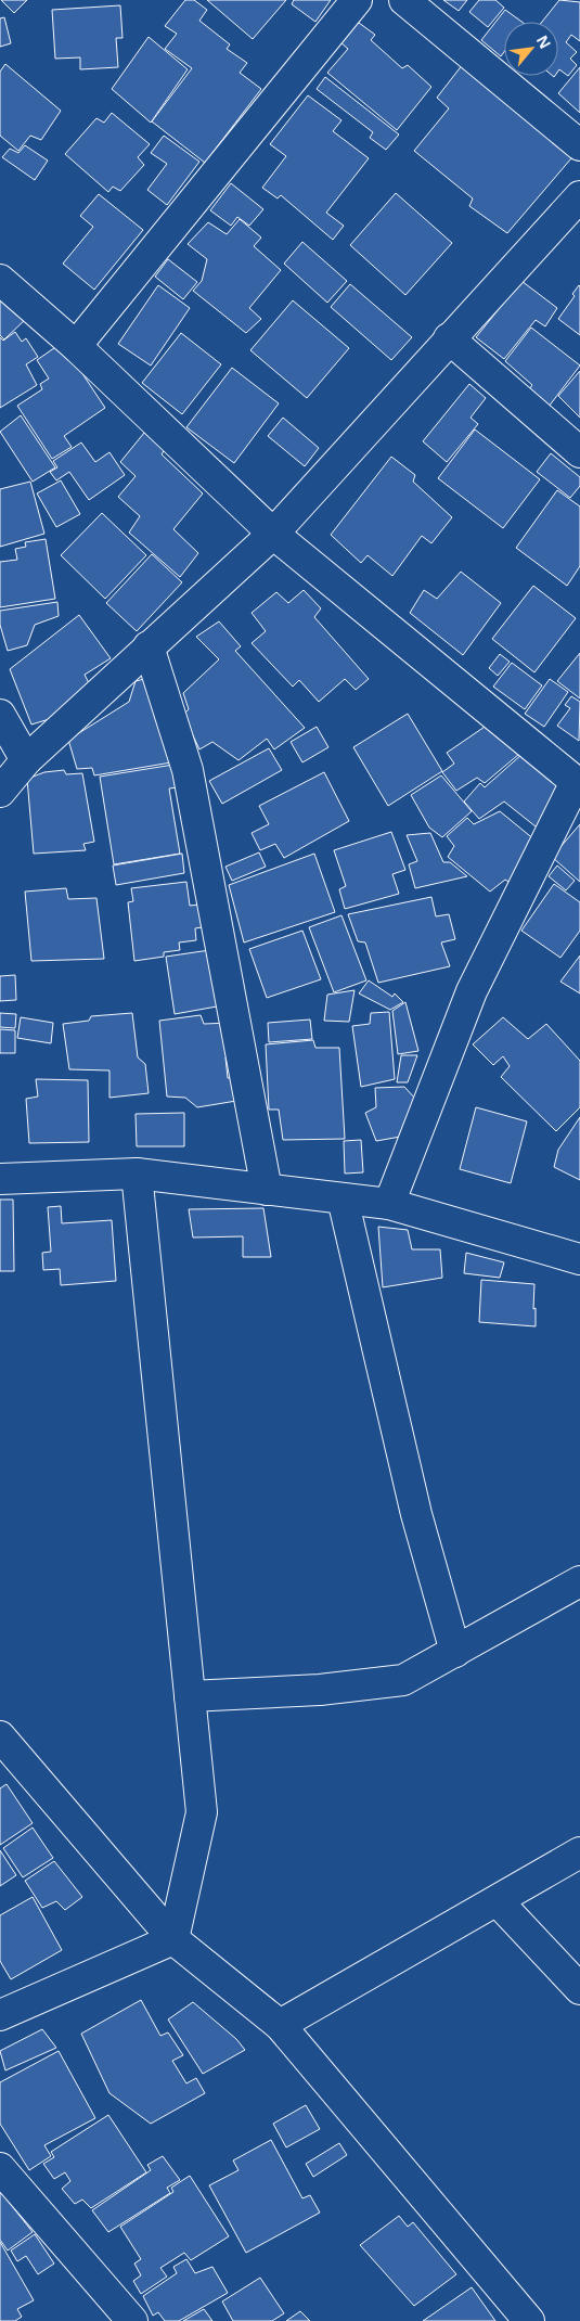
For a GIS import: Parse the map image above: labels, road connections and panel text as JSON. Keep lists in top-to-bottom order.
{
  "north": "top right"
}
